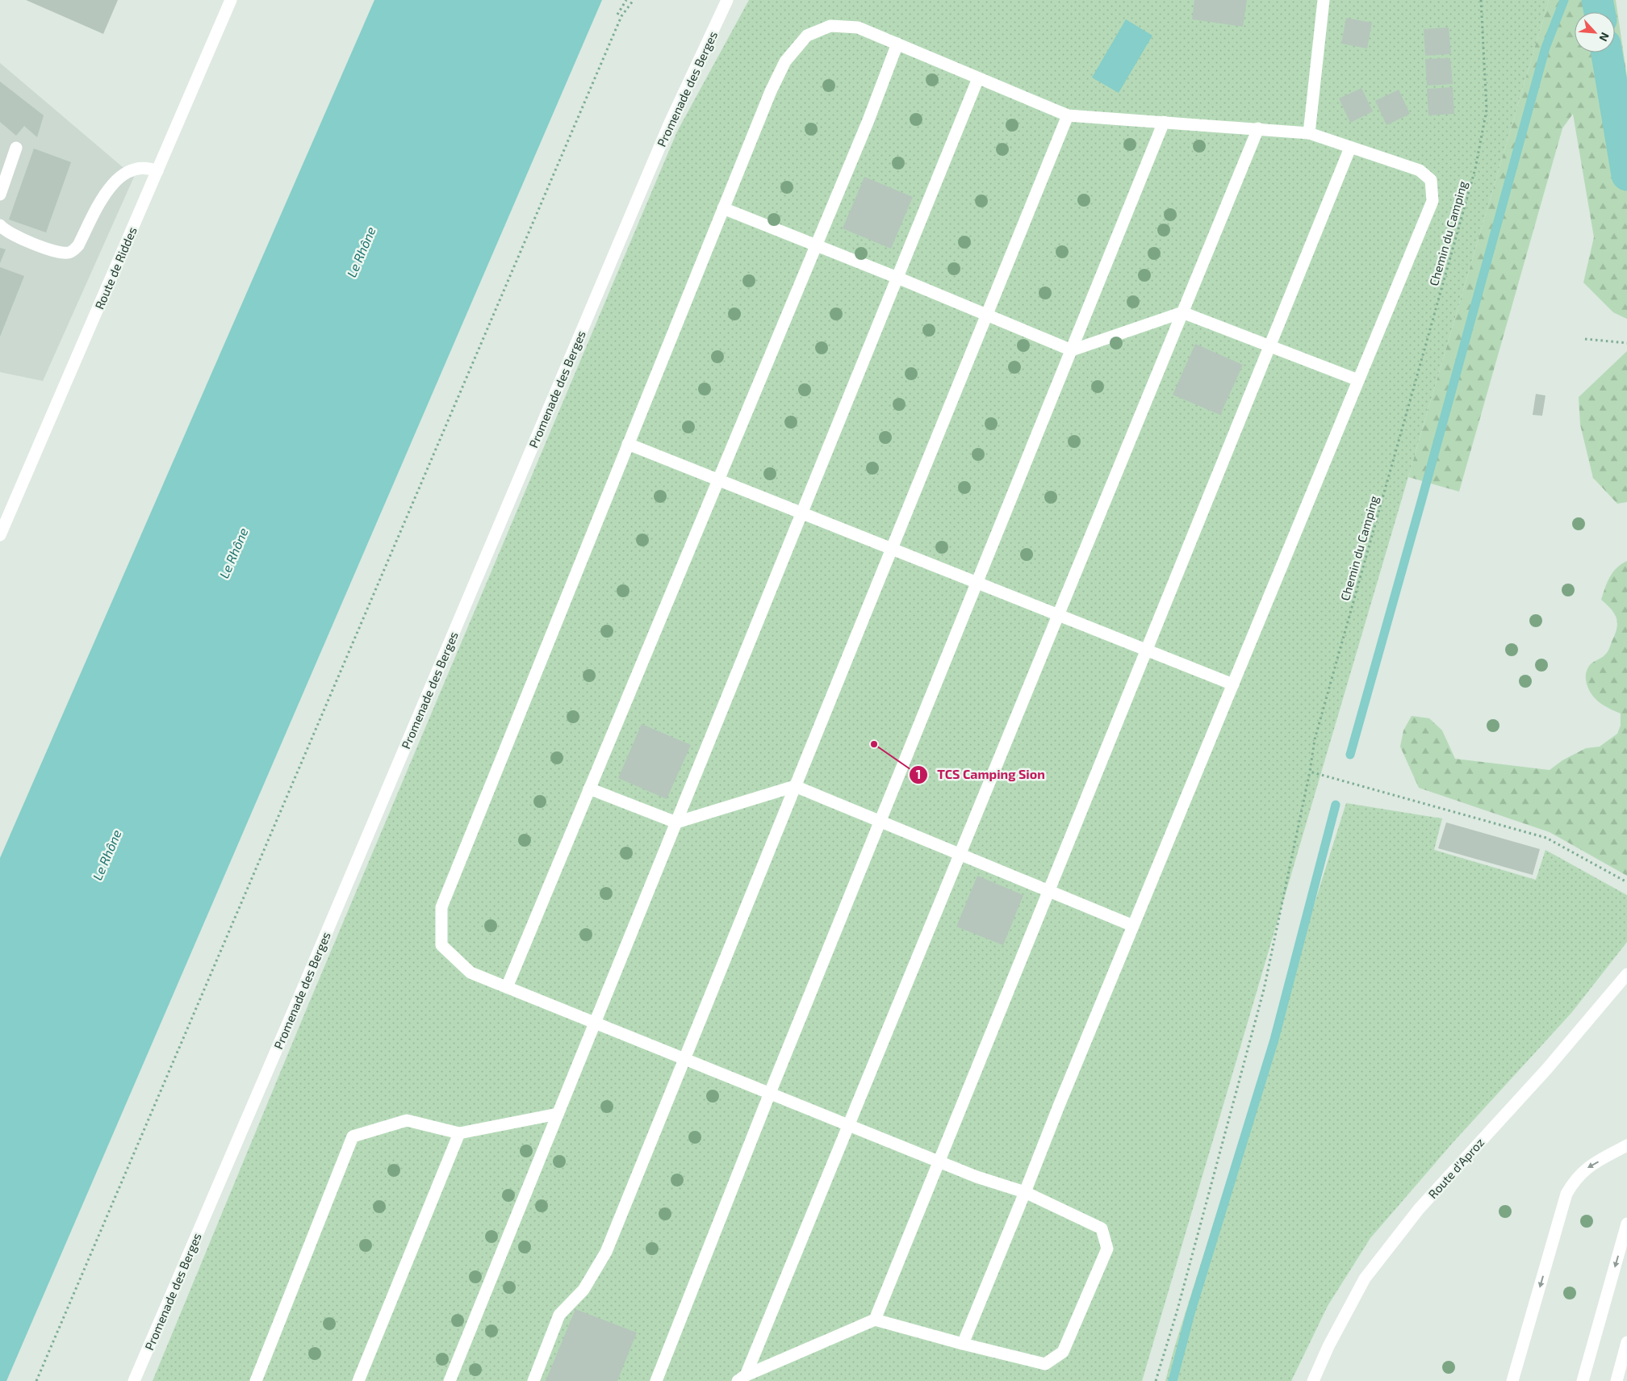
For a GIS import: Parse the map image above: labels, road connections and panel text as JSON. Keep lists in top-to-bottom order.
{
  "streets": {
    "street": ["Promenade des Berges", "Route de Riddes", "Route d'Aproz"],
    "path": ["Chemin du Camping"]
  },
  "water": ["Le Rhône"],
  "places": ["TCS Camping Sion"],
  "north": "bottom right"
}
